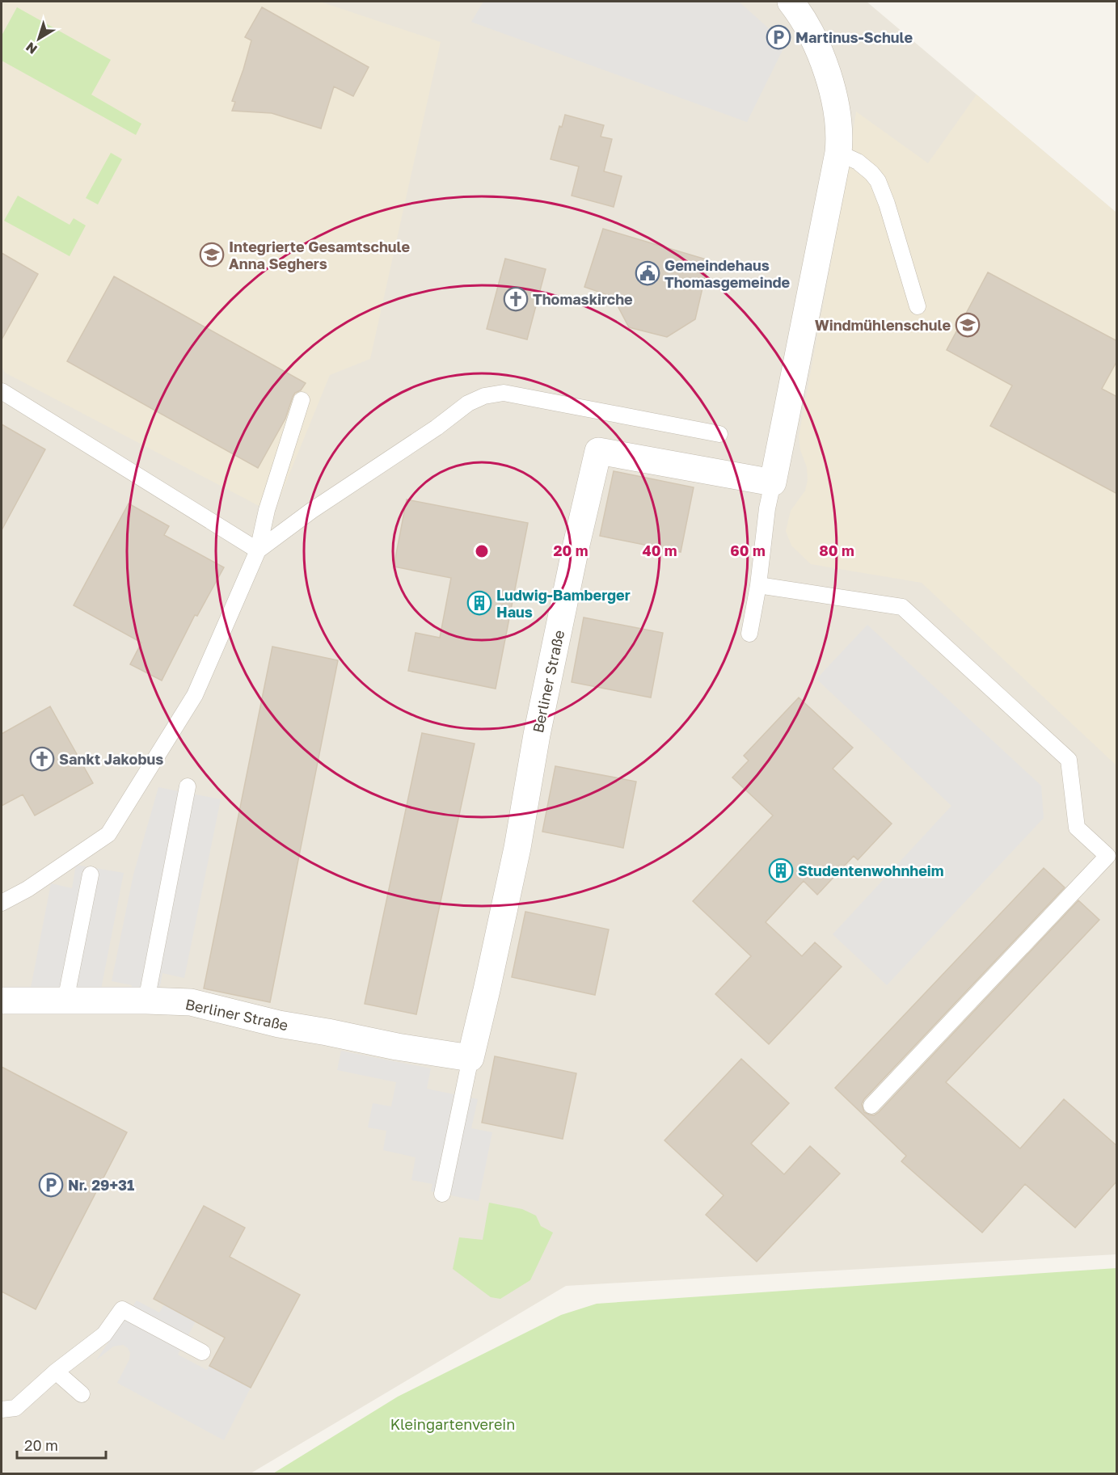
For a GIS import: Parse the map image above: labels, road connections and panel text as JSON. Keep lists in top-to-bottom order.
{
  "streets": {
    "street": ["Berliner Straße"]
  },
  "parks": ["Kleingartenverein"],
  "places": {
    "parking": ["Martinus-Schule", "Nr. 29+31"],
    "school or university": ["Integrierte Gesamtschule Anna Seghers", "Windmühlenschule"],
    "public building": ["Gemeindehaus Thomasgemeinde"],
    "church": ["Thomaskirche", "Sankt Jakobus"],
    "building": ["Ludwig-Bamberger Haus", "Studentenwohnheim"]
  },
  "scale_bar": "20 m",
  "north": "bottom left",
  "rings": [
    "20 m",
    "40 m",
    "60 m",
    "80 m"
  ]
}
